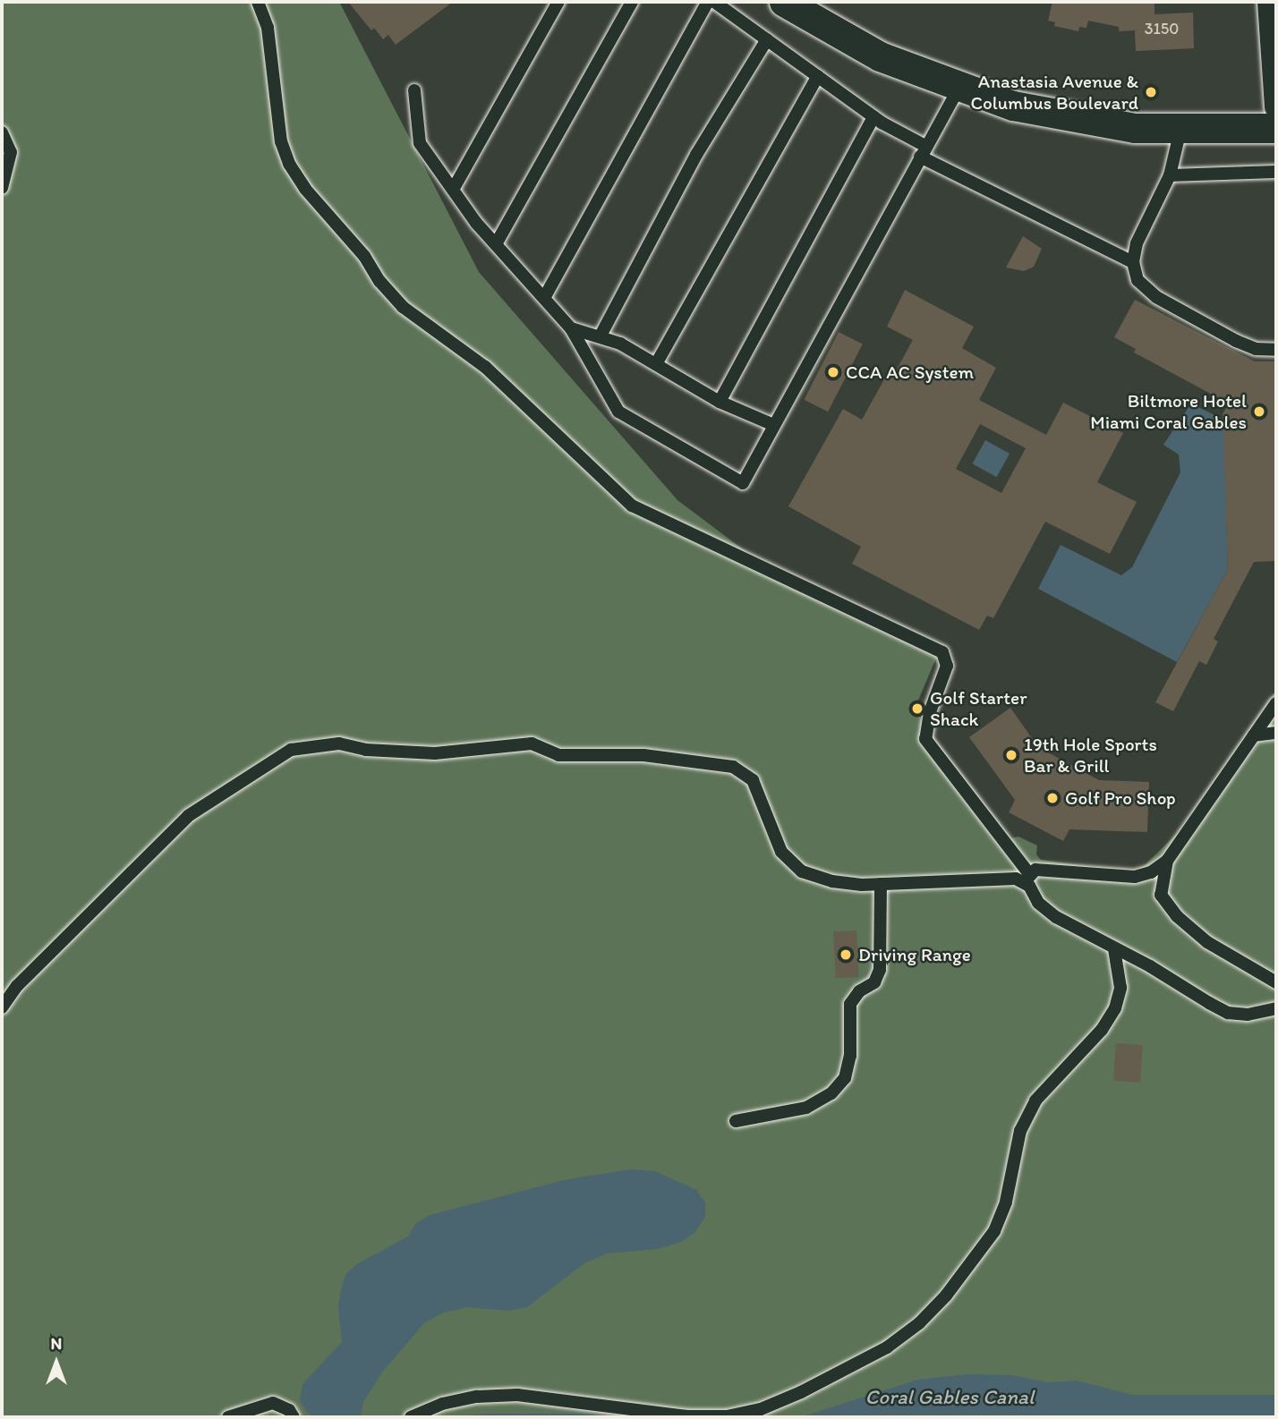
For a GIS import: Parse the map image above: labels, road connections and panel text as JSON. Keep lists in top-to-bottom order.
{
  "water": ["Coral Gables Canal"],
  "places": [
    "Anastasia Avenue & Columbus Boulevard",
    "CCA AC System",
    "Biltmore Hotel Miami Coral Gables",
    "Golf Starter Shack",
    "19th Hole Sports Bar & Grill",
    "Golf Pro Shop",
    "Driving Range"
  ],
  "house_numbers": ["3150"],
  "north": "top"
}
